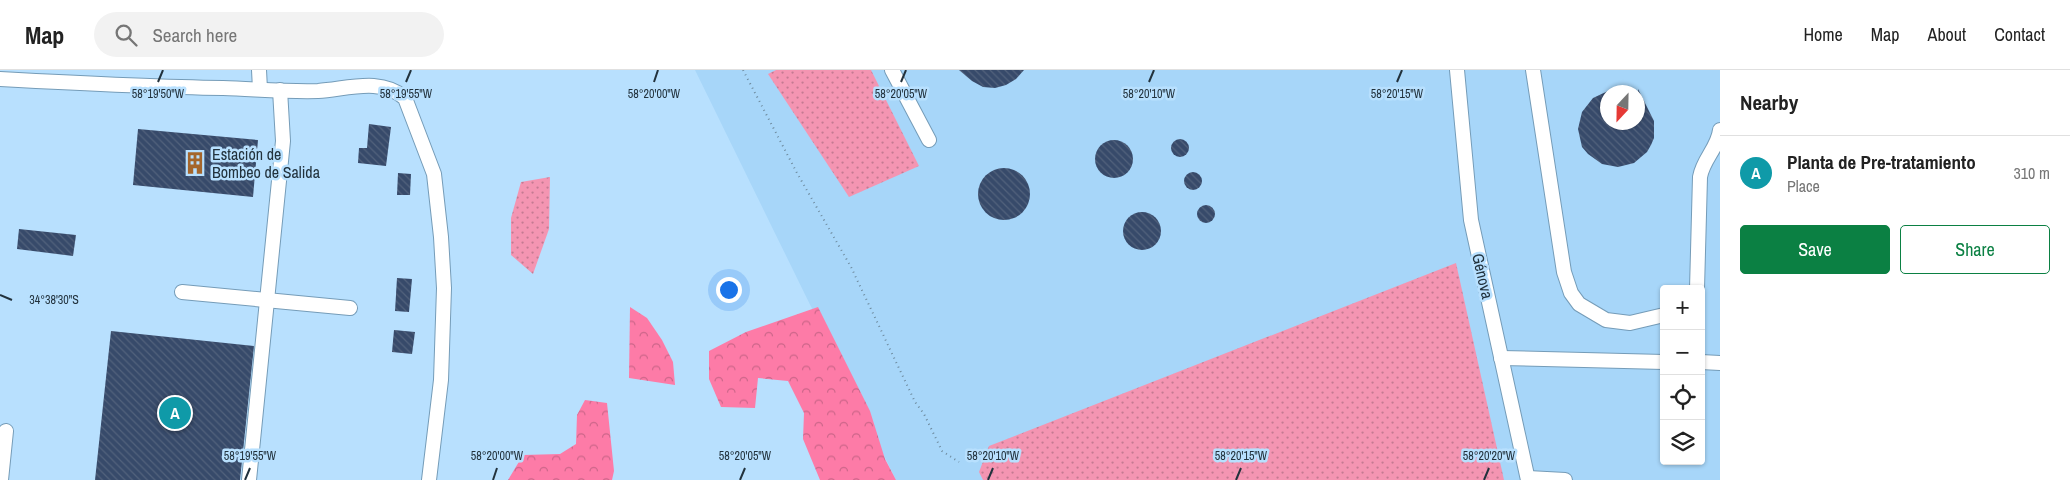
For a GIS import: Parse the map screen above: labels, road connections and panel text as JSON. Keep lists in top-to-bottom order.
{
  "streets": {
    "street": ["Génova"]
  },
  "places": {
    "building": ["Estación de Bombeo de Salida"]
  },
  "north": "bottom",
  "page": {
    "header": "Map",
    "search": "Search here",
    "nav": [
      "Home",
      "Map",
      "About",
      "Contact"
    ],
    "heading": "Nearby",
    "list": [
      {
        "mark": "A",
        "name": "Planta de Pre-tratamiento",
        "note": "Place",
        "value": "310 m"
      }
    ],
    "buttons": ["Save", "Share"],
    "map_buttons": ["+", "−"],
    "pins": "A"
  },
  "coordinates": [
    "58°20'05\"W",
    "58°20'15\"W",
    "58°19'50\"W",
    "58°19'55\"W",
    "58°20'00\"W",
    "58°20'10\"W",
    "34°38'30\"S",
    "58°20'20\"W"
  ]
}
